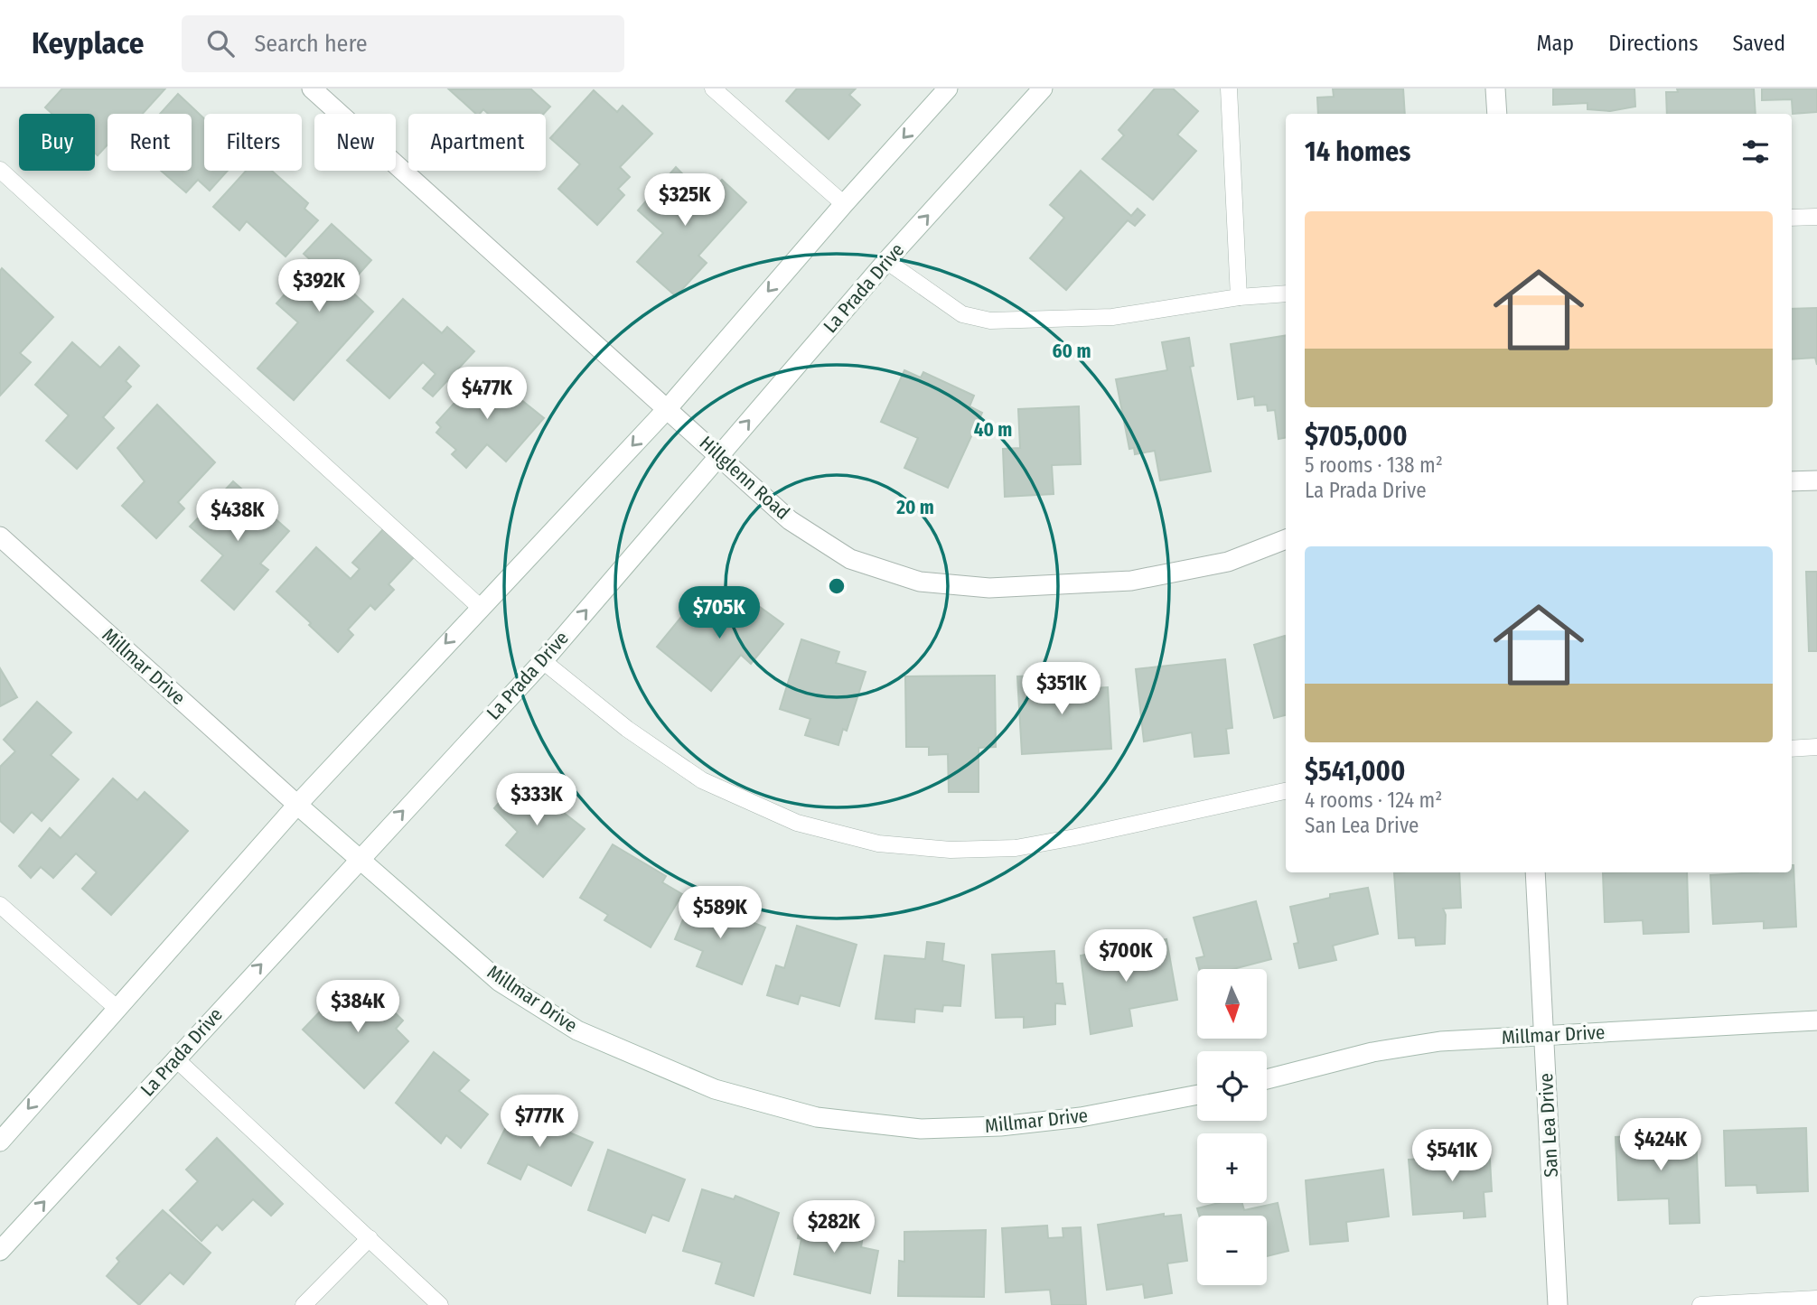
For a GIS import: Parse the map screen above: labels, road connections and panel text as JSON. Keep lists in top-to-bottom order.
{
  "streets": {
    "street": [
      "La Prada Drive",
      "Hillglenn Road",
      "Millmar Drive",
      "San Lea Drive"
    ]
  },
  "crossings": [
    ["La Prada Drive", "Hillglenn Road"],
    ["La Prada Drive", "Millmar Drive"],
    ["Millmar Drive", "San Lea Drive"]
  ],
  "north": "bottom",
  "page": {
    "header": "Keyplace",
    "search": "Search here",
    "nav": ["Map", "Directions", "Saved"],
    "chip": [
      "Buy",
      "Rent",
      "Filters",
      "New",
      "Apartment"
    ],
    "heading": "14 homes",
    "price": [
      "$325K",
      "$392K",
      "$477K",
      "$438K",
      "$705K",
      "$351K",
      "$333K",
      "$589K",
      "$700K",
      "$384K",
      "$777K",
      "$424K",
      "$541K",
      "$282K"
    ],
    "list": [
      {
        "name": "$705,000",
        "note": "5 rooms · 138 m² · La Prada Drive"
      },
      {
        "name": "$541,000",
        "note": "4 rooms · 124 m² · San Lea Drive"
      }
    ],
    "map_buttons": ["+", "−"]
  },
  "rings": ["60 m", "40 m", "20 m"]
}
